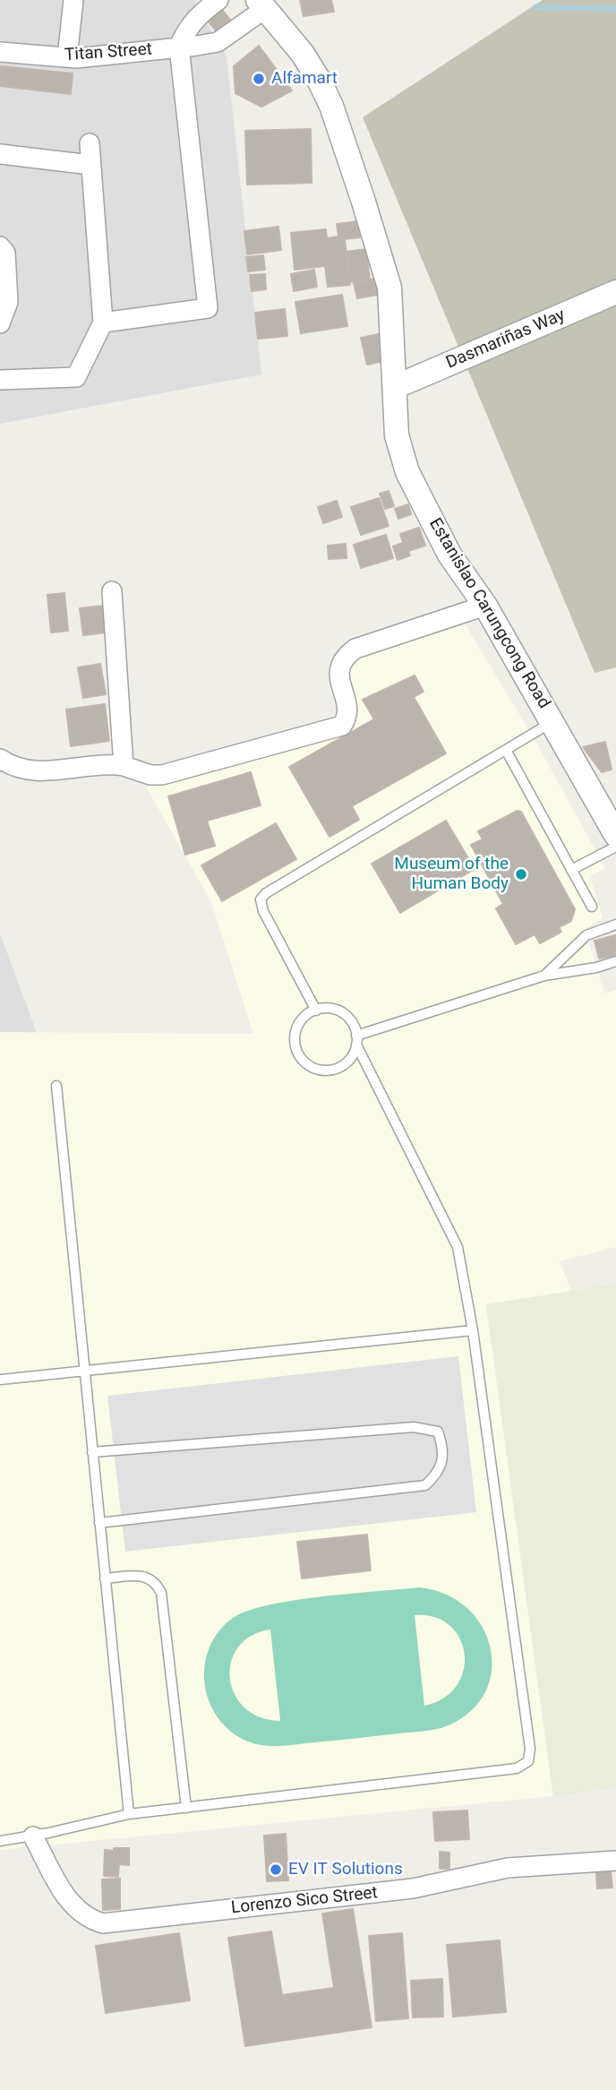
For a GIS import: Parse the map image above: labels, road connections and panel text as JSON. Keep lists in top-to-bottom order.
{
  "streets": {
    "street": [
      "Titan Street",
      "Dasmariñas Way",
      "Estanislao Carungcong Road",
      "Lorenzo Sico Street"
    ]
  },
  "crossings": [
    ["Titan Street", "Estanislao Carungcong Road"],
    ["Dasmariñas Way", "Estanislao Carungcong Road"]
  ],
  "places": ["Alfamart", "Museum of the Human Body", "EV IT Solutions"]
}
